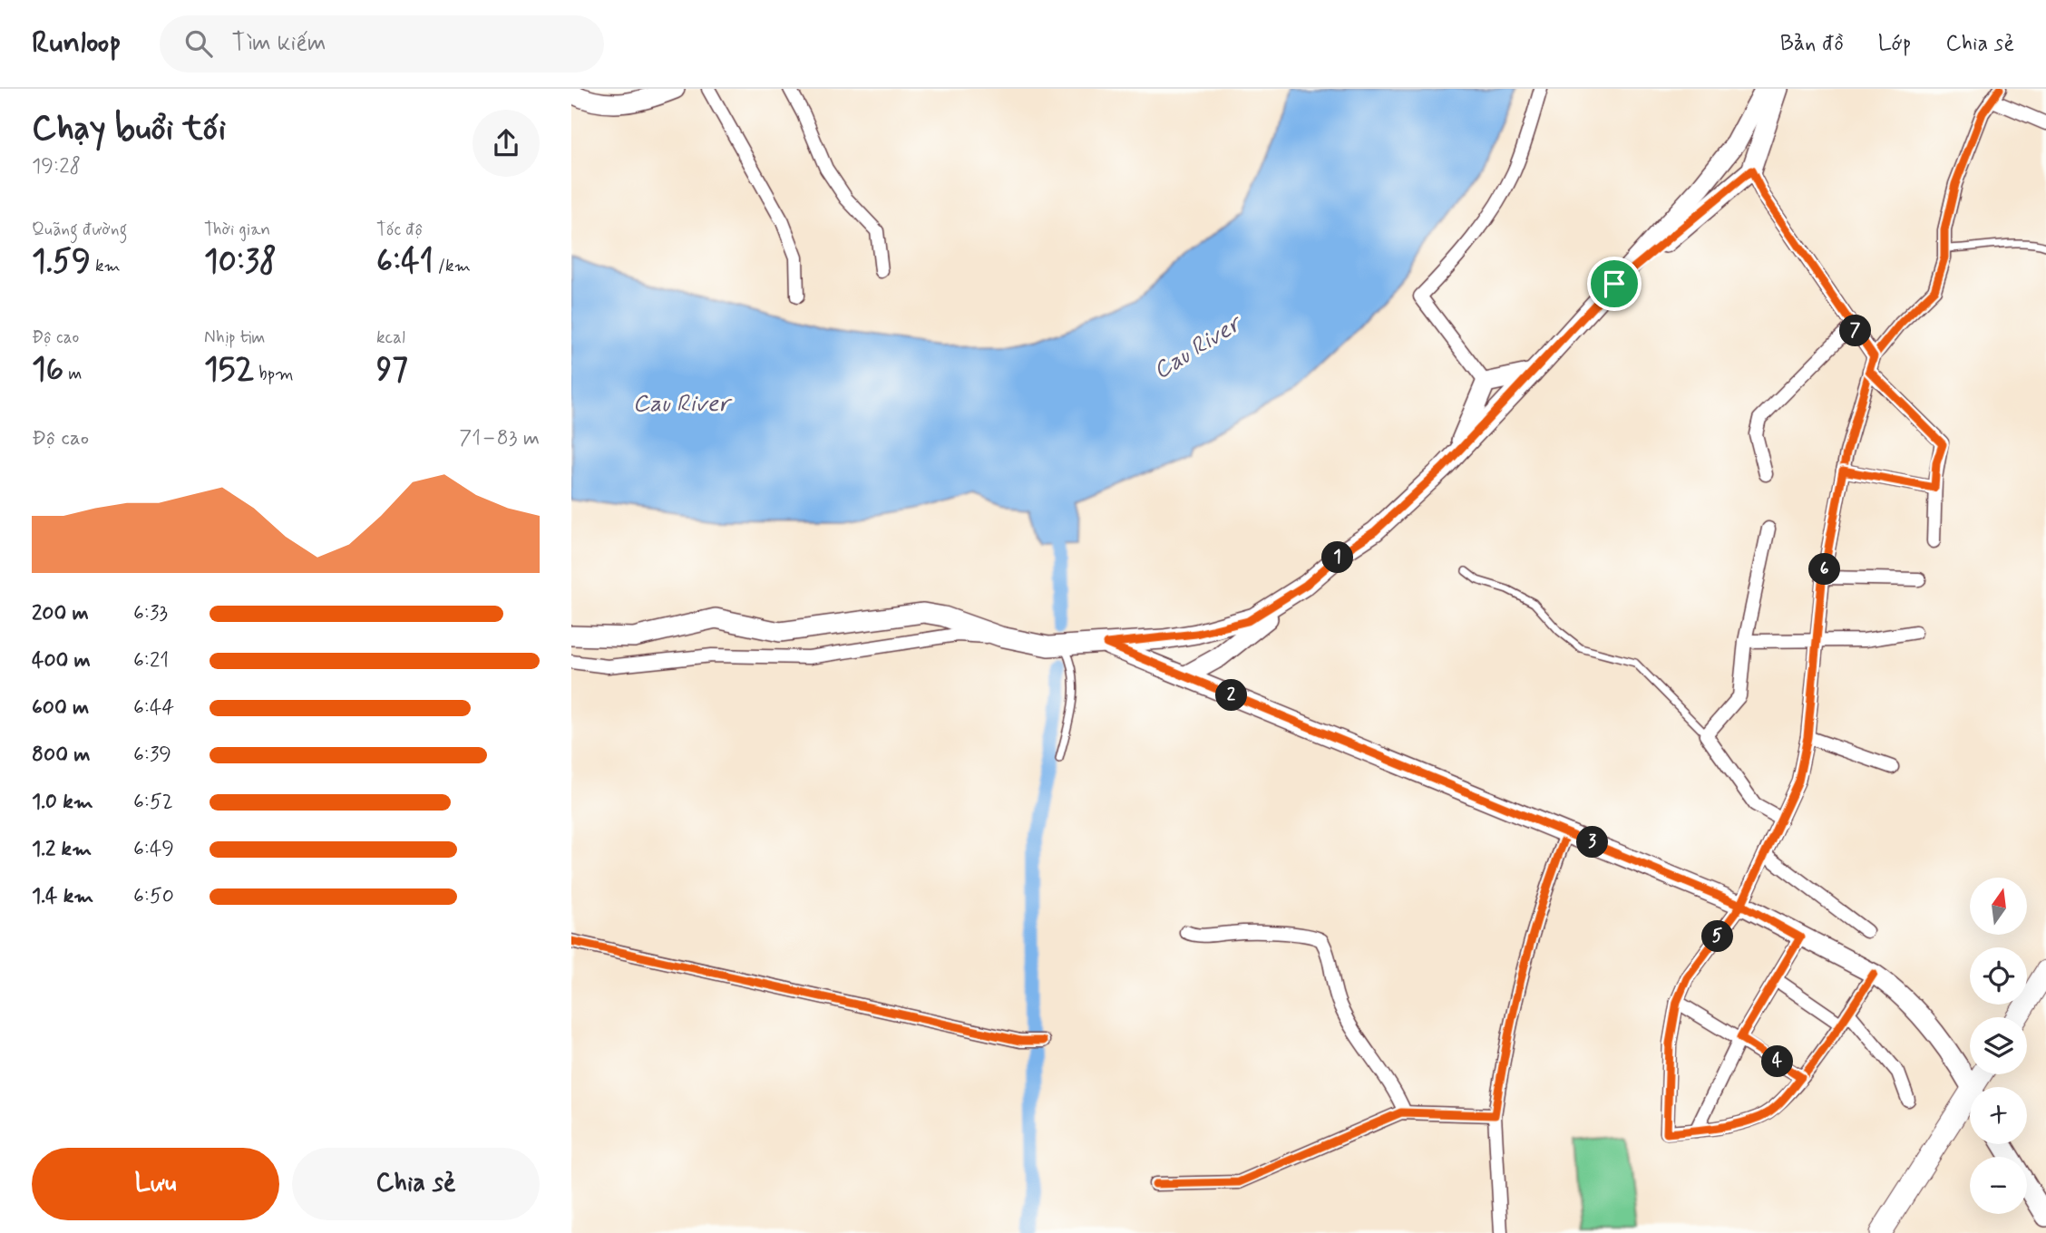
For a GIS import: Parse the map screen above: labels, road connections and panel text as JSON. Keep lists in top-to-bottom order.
{
  "water": ["Cau River"],
  "north": "top",
  "page": {
    "header": "Runloop",
    "search": "Tìm kiếm",
    "nav": ["Bản đồ", "Lớp", "Chia sẻ"],
    "heading": ["Chạy buổi tối", "19:28"],
    "stats": [
      ["Quãng đường", "1.59 km"],
      ["Thời gian", "10:38"],
      ["Tốc độ", "6:41 /km"],
      ["Độ cao", "16 m"],
      ["Nhịp tim", "152 bpm"],
      ["kcal", "97"]
    ],
    "pins": [
      "7",
      "1",
      "6",
      "2",
      "3",
      "5",
      "4"
    ],
    "chart": ["Độ cao", "71–83 m"],
    "list": [
      {
        "name": "200 m",
        "note": "6:33"
      },
      {
        "name": "400 m",
        "note": "6:21"
      },
      {
        "name": "600 m",
        "note": "6:44"
      },
      {
        "name": "800 m",
        "note": "6:39"
      },
      {
        "name": "1.0 km",
        "note": "6:52"
      },
      {
        "name": "1.2 km",
        "note": "6:49"
      },
      {
        "name": "1.4 km",
        "note": "6:50"
      }
    ],
    "map_buttons": ["+", "−"],
    "buttons": ["Lưu", "Chia sẻ"]
  }
}
